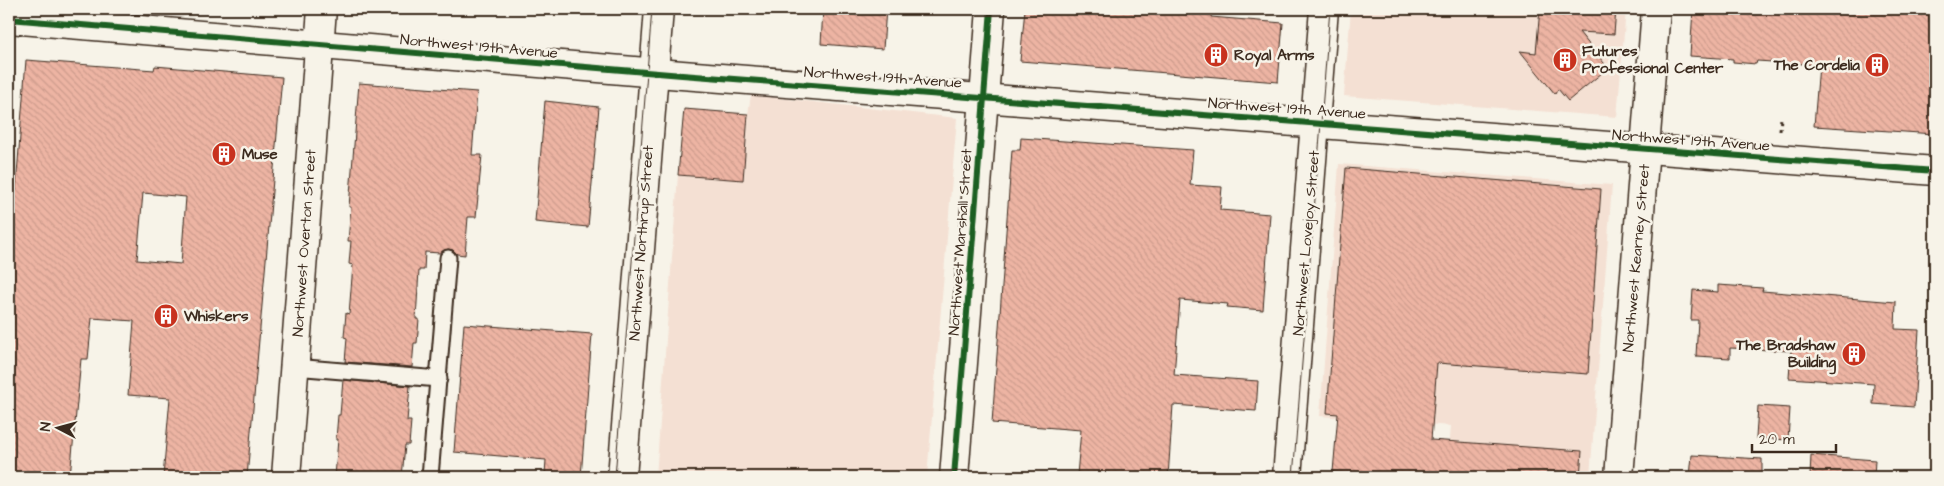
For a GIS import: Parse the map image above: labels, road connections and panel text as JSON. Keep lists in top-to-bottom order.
{
  "streets": {
    "street": [
      "Northwest 19th Avenue",
      "Northwest Marshall Street",
      "Northwest Overton Street",
      "Northwest Northrup Street",
      "Northwest Lovejoy Street",
      "Northwest Kearney Street"
    ]
  },
  "crossings": [
    ["Northwest 19th Avenue", "Northwest Marshall Street"],
    ["Northwest 19th Avenue", "Northwest Overton Street"],
    ["Northwest 19th Avenue", "Northwest Northrup Street"],
    ["Northwest 19th Avenue", "Northwest Lovejoy Street"],
    ["Northwest 19th Avenue", "Northwest Kearney Street"]
  ],
  "places": {
    "building": [
      "Royal Arms",
      "Futures Professional Center",
      "The Cordelia",
      "Muse",
      "Whiskers",
      "The Bradshaw Building"
    ]
  },
  "scale_bar": "20 m",
  "north": "left"
}
